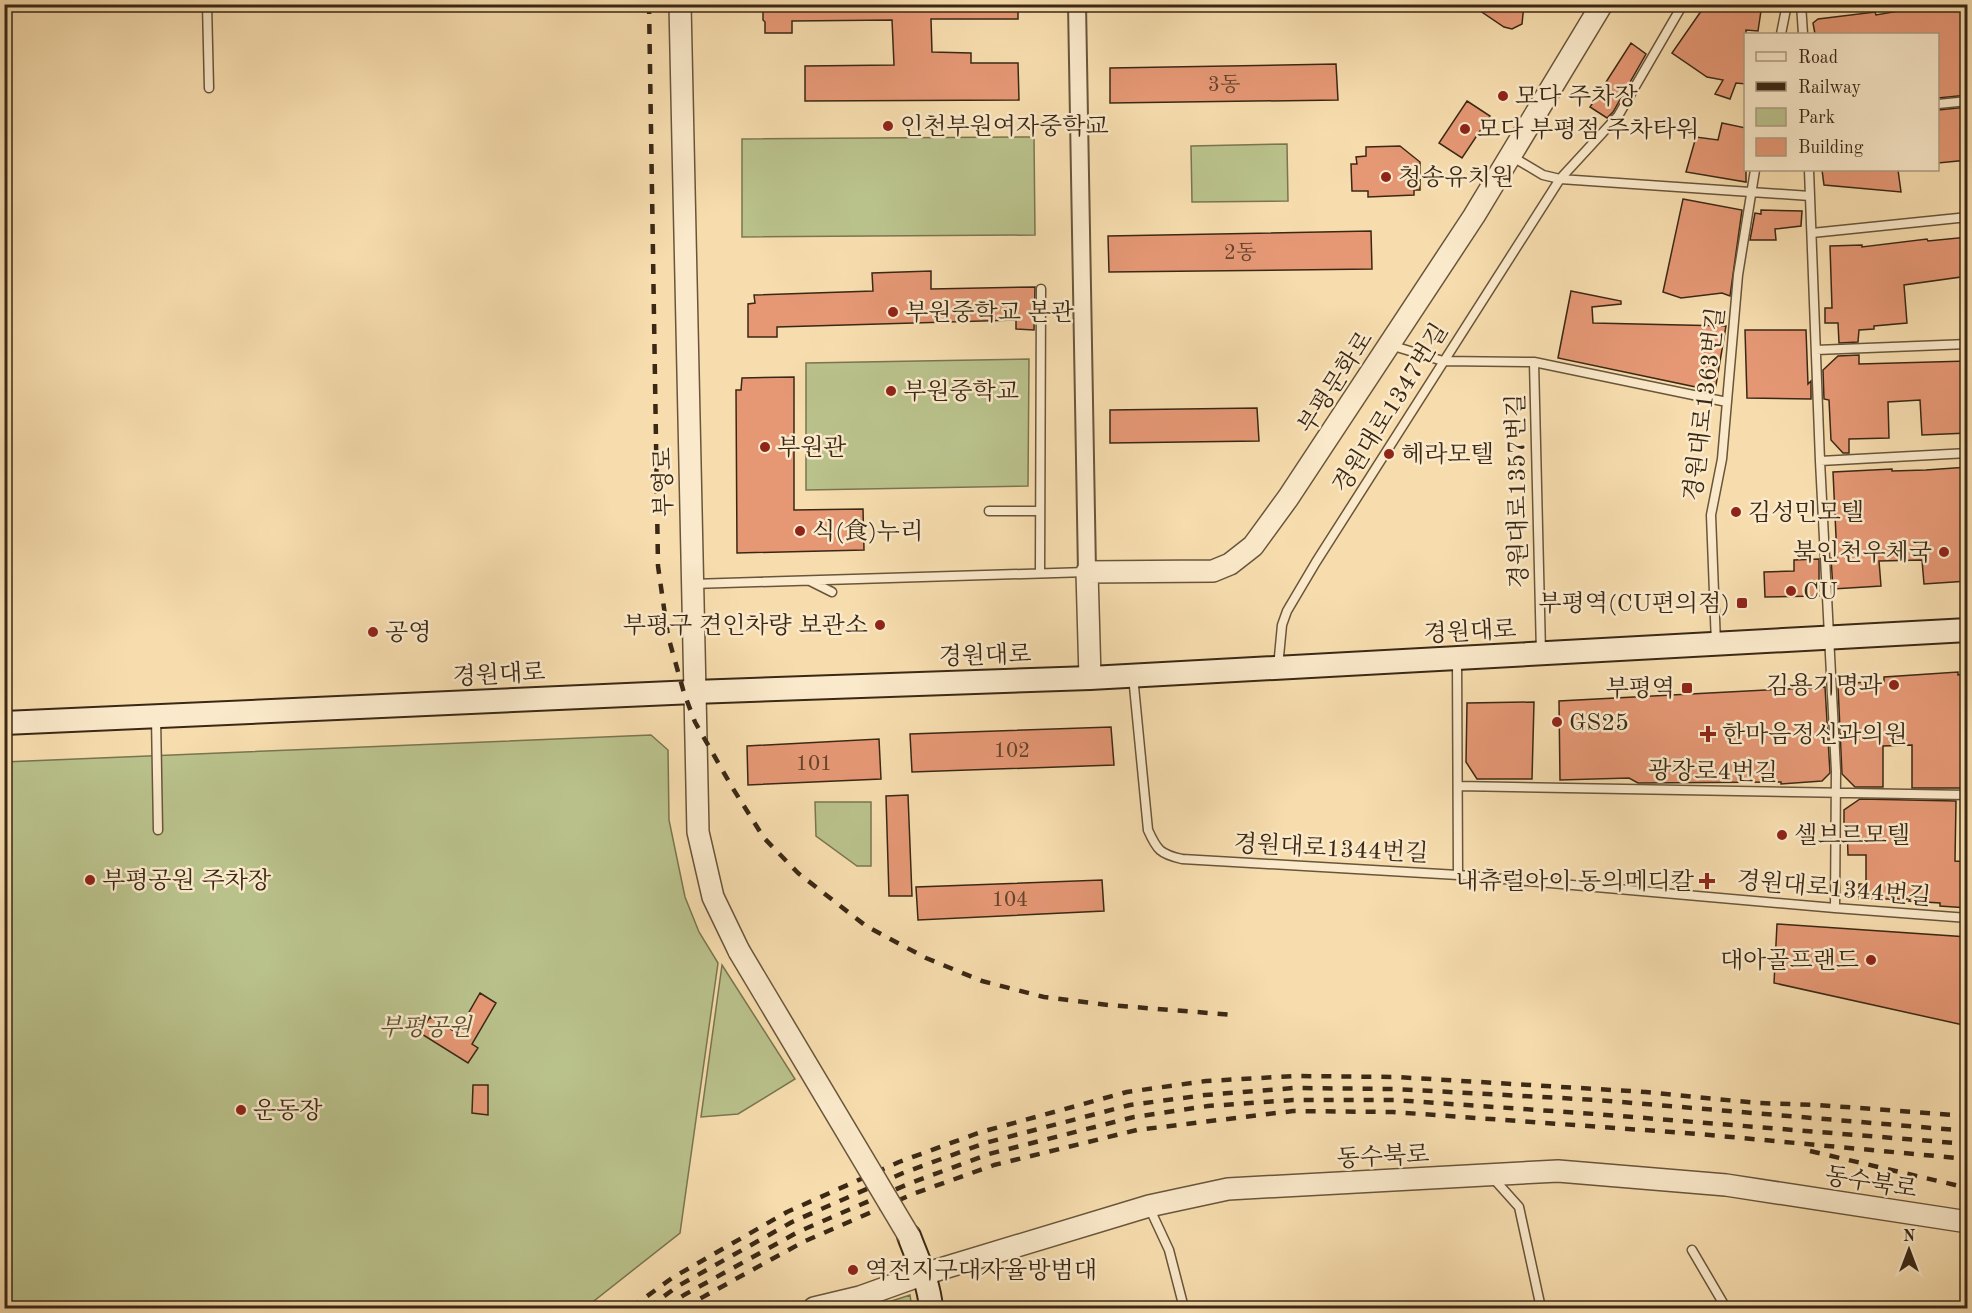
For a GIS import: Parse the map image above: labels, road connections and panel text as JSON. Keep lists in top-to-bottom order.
{
  "streets": {
    "main road": ["경원대로"],
    "street": ["부평문화로", "부영로", "동수북로"],
    "lane": [
      "경원대로1363번길",
      "경원대로1347번길",
      "경원대로1357번길",
      "광장로4번길",
      "경원대로1344번길"
    ]
  },
  "crossings": [
    ["경원대로1363번길", "경원대로"],
    ["경원대로1347번길", "경원대로"],
    ["부영로", "경원대로"],
    ["경원대로1357번길", "경원대로"],
    ["경원대로", "경원대로1344번길"]
  ],
  "parks": ["부평공원"],
  "places": {
    "other": [
      "모다 주차장",
      "인천부원여자중학교",
      "모다 부평점 주차타워",
      "청송유치원",
      "부원중학교 본관",
      "부원중학교",
      "부원관",
      "헤라모텔",
      "김성민모텔",
      "식(食)누리",
      "북인천우체국",
      "CU",
      "부평구 견인차량 보관소",
      "공영",
      "김용기명과",
      "GS25",
      "셀브르모텔",
      "부평공원 주차장",
      "대아골프랜드",
      "운동장",
      "역전지구대자율방범대"
    ],
    "transit": ["부평역(CU편의점)", "부평역"],
    "health": ["한마음정신과의원", "내츄럴아이 동의메디칼"]
  },
  "house_numbers": [
    "3동",
    "2동",
    "102",
    "101",
    "104"
  ],
  "legend": [
    "Road",
    "Railway",
    "Park",
    "Building"
  ],
  "north": "top"
}
